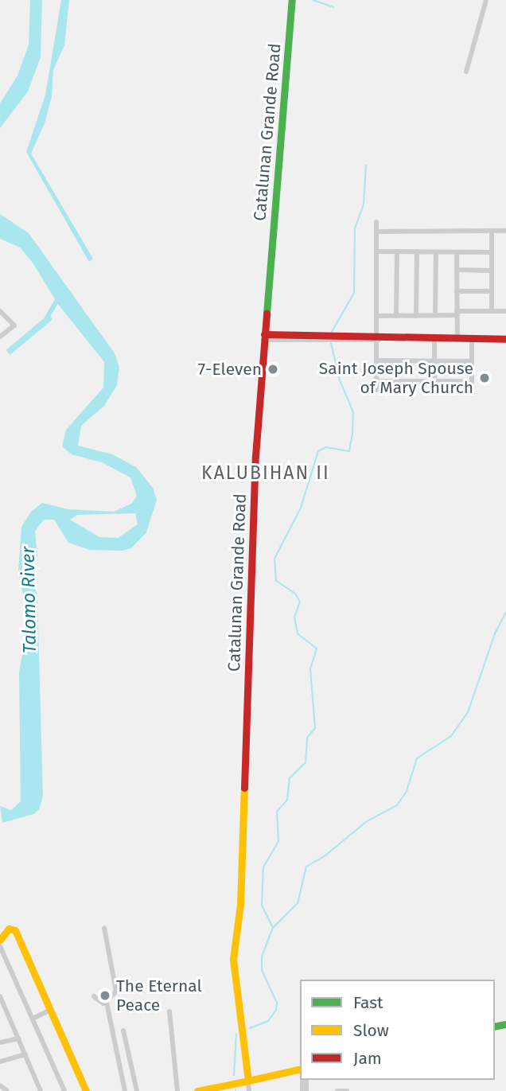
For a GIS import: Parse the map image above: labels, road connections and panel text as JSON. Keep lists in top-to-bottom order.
{
  "streets": {
    "main road": ["Catalunan Grande Road"]
  },
  "districts": ["KALUBIHAN II"],
  "water": ["Talomo River"],
  "places": ["7-Eleven", "Saint Joseph Spouse of Mary Church", "The Eternal Peace"],
  "legend": ["Fast", "Slow", "Jam"]
}
